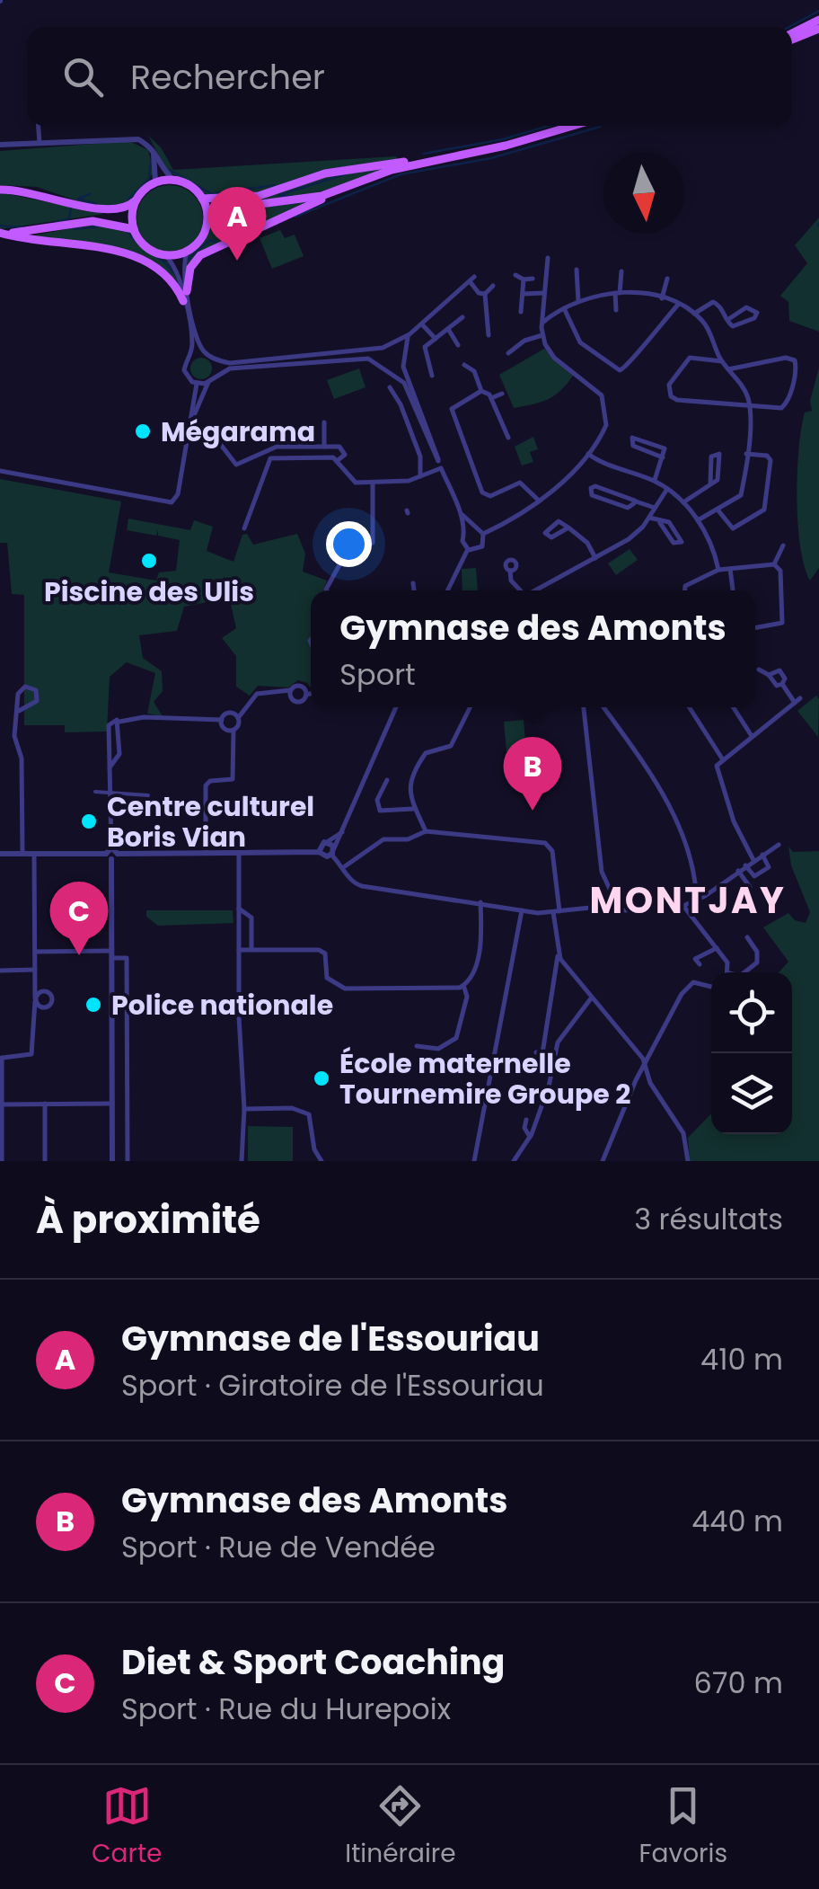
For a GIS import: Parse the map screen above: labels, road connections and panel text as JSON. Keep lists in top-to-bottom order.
{
  "districts": ["MONTJAY"],
  "places": [
    "Mégarama",
    "Piscine des Ulis",
    "Centre culturel Boris Vian",
    "Police nationale",
    "École maternelle Tournemire Groupe 2"
  ],
  "north": "bottom",
  "page": {
    "search": "Rechercher",
    "pins": ["A", "B", "C"],
    "popup": ["Gymnase des Amonts", "Sport"],
    "heading": ["À proximité", "3 résultats"],
    "list": [
      {
        "mark": "A",
        "name": "Gymnase de l'Essouriau",
        "note": "Sport · Giratoire de l'Essouriau",
        "value": "410 m"
      },
      {
        "mark": "B",
        "name": "Gymnase des Amonts",
        "note": "Sport · Rue de Vendée",
        "value": "440 m"
      },
      {
        "mark": "C",
        "name": "Diet & Sport Coaching",
        "note": "Sport · Rue du Hurepoix",
        "value": "670 m"
      }
    ],
    "nav": ["Carte", "Itinéraire", "Favoris"]
  }
}
